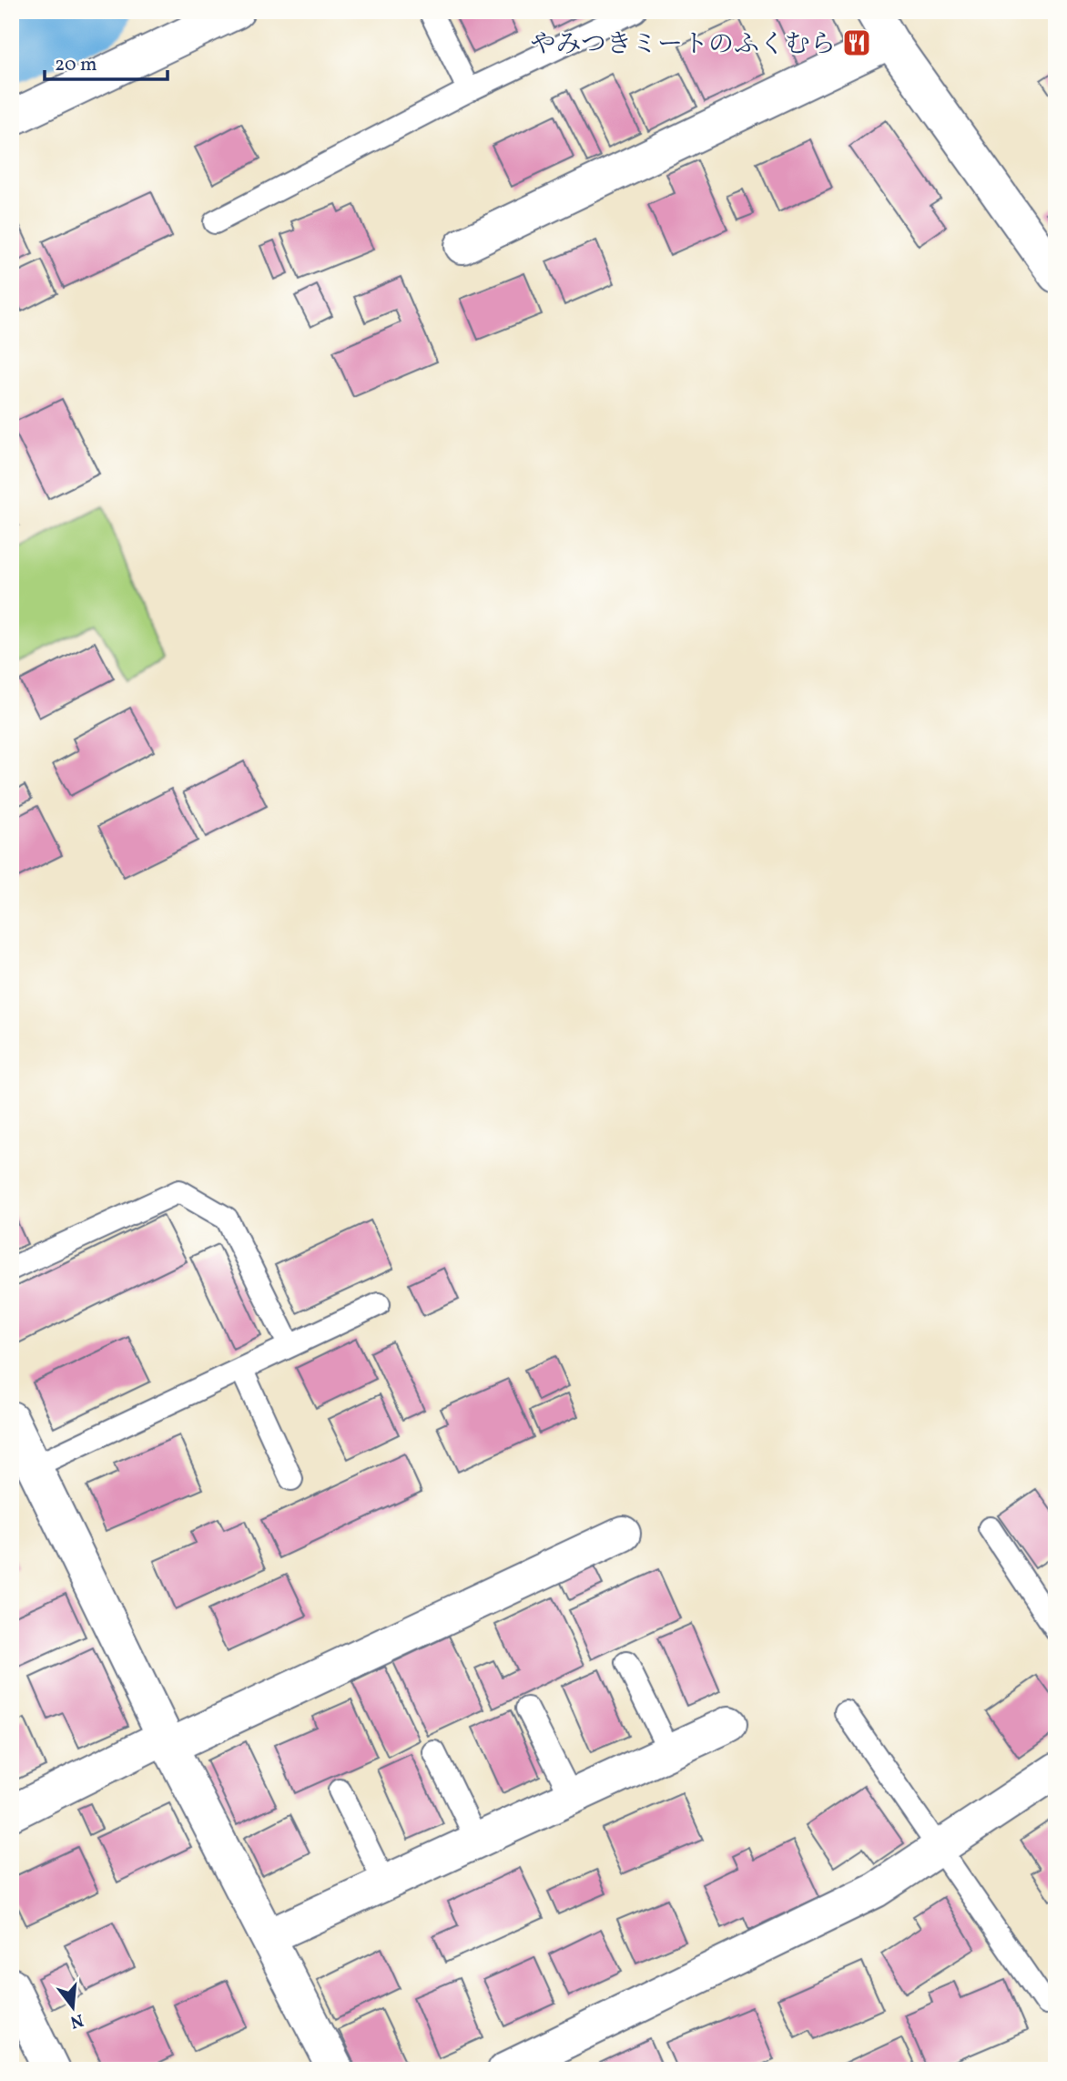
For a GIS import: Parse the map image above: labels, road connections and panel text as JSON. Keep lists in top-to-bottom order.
{
  "places": {
    "restaurant": ["やみつきミートのふくむら"]
  },
  "scale_bar": "20 m",
  "north": "bottom"
}
